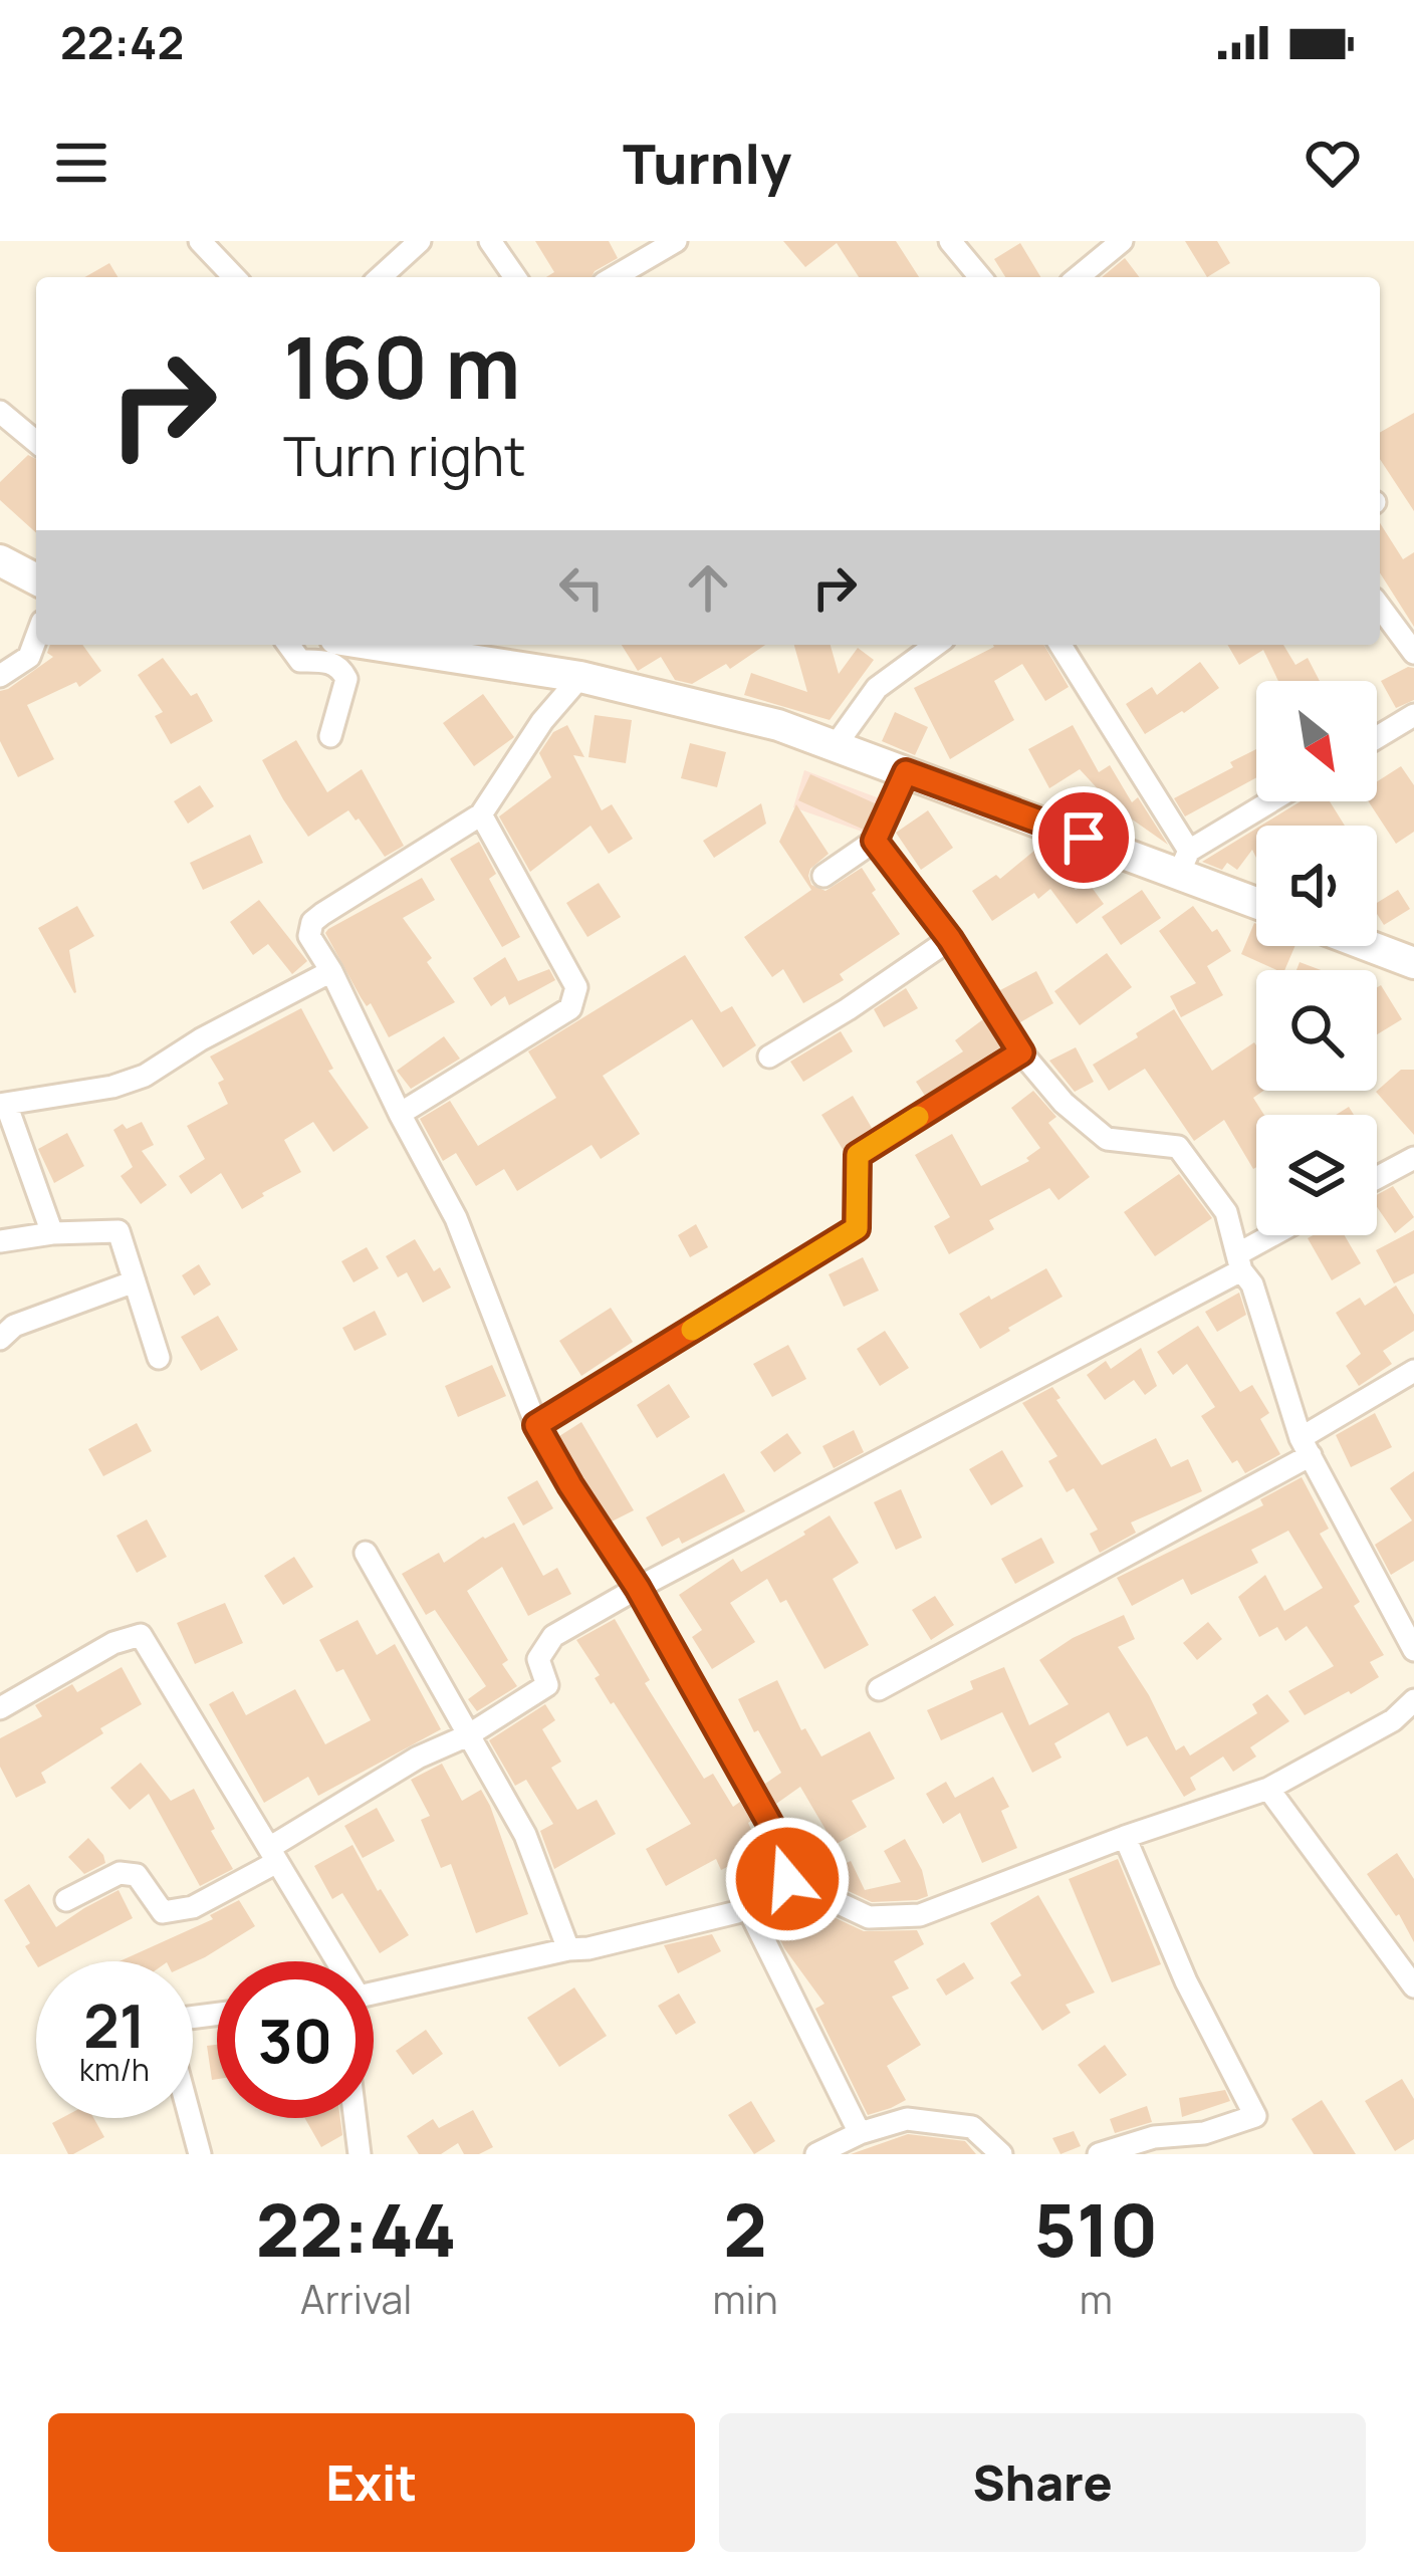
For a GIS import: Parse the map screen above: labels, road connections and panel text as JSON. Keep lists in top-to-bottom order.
{
  "north": "bottom right",
  "page": {
    "status": "22:42",
    "header": "Turnly",
    "turn": ["160 m", "Turn right"],
    "speed": "21 km/h",
    "limit": "30",
    "eta": [
      "22:44",
      "Arrival",
      "2",
      "min",
      "510",
      "m"
    ],
    "buttons": ["Exit", "Share"]
  }
}
